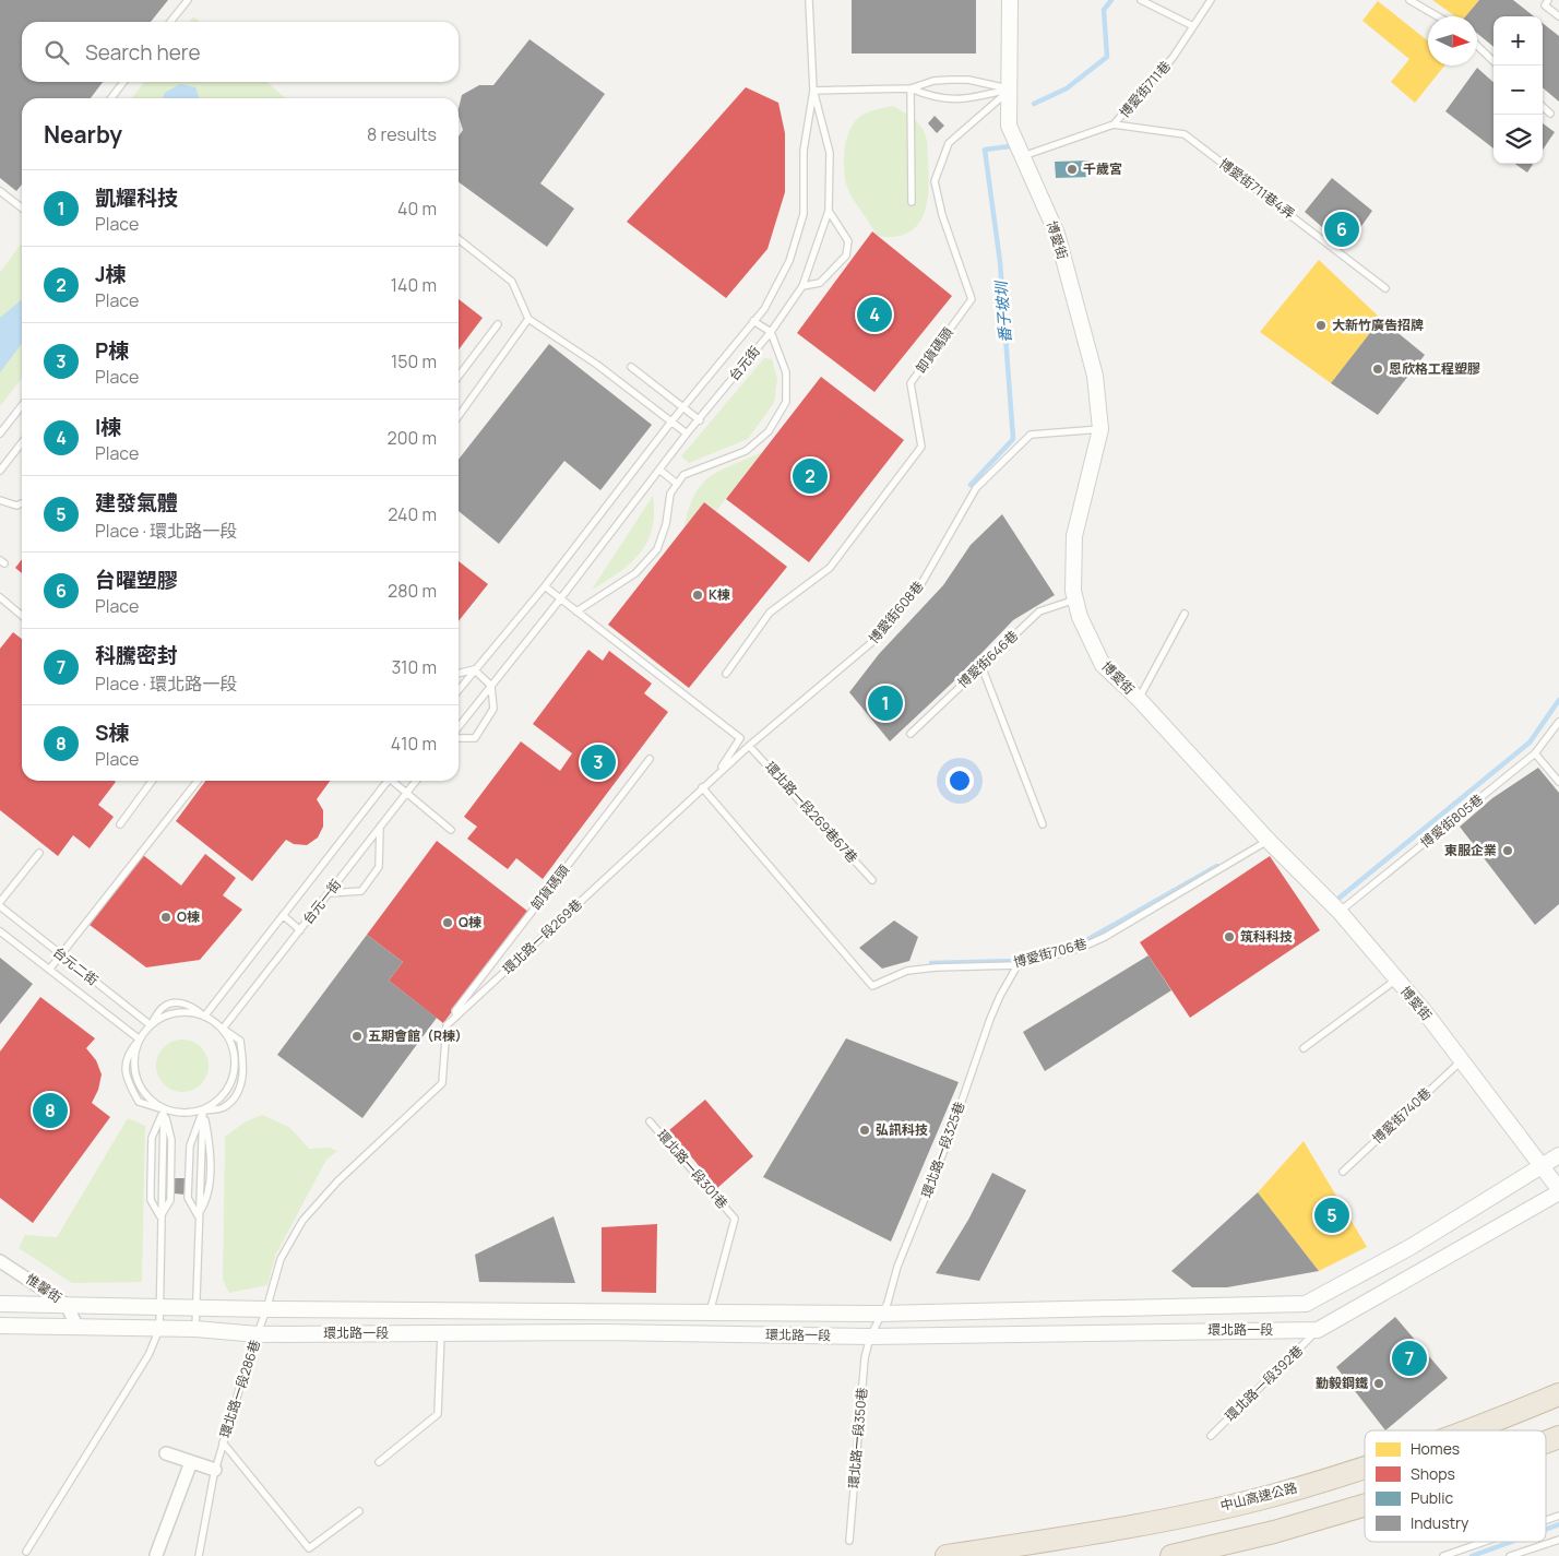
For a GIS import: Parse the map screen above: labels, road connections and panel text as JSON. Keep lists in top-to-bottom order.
{
  "streets": {
    "highway": ["中山高速公路"],
    "street": ["博愛街", "惟馨街", "環北路一段"],
    "lane": [
      "博愛街711巷",
      "博愛街711巷4弄",
      "卸貨碼頭",
      "台元街",
      "博愛街608巷",
      "博愛街646巷",
      "環北路一段269巷67巷",
      "博愛街805巷",
      "台元一街",
      "環北路一段269巷",
      "博愛街706巷",
      "台元二街",
      "博愛街740巷",
      "環北路一段325巷",
      "環北路一段301巷",
      "環北路一段392巷",
      "環北路一段286巷",
      "環北路一段350巷"
    ]
  },
  "crossings": [
    ["博愛街711巷", "博愛街711巷4弄"],
    ["博愛街711巷", "博愛街"],
    ["博愛街", "卸貨碼頭"],
    ["博愛街", "博愛街608巷"],
    ["博愛街", "博愛街646巷"],
    ["博愛街", "博愛街805巷"],
    ["博愛街", "博愛街706巷"],
    ["博愛街", "博愛街740巷"],
    ["博愛街", "環北路一段"],
    ["卸貨碼頭", "環北路一段269巷"],
    ["博愛街608巷", "環北路一段269巷67巷"],
    ["博愛街608巷", "環北路一段269巷"],
    ["博愛街608巷", "博愛街706巷"],
    ["台元一街", "台元二街"],
    ["環北路一段269巷", "博愛街706巷"],
    ["環北路一段269巷", "環北路一段"],
    ["環北路一段269巷", "環北路一段286巷"],
    ["博愛街706巷", "環北路一段325巷"],
    ["環北路一段325巷", "環北路一段"],
    ["環北路一段325巷", "環北路一段350巷"],
    ["環北路一段301巷", "環北路一段"],
    ["惟馨街", "環北路一段"],
    ["環北路一段", "環北路一段392巷"],
    ["環北路一段", "環北路一段286巷"],
    ["環北路一段", "環北路一段350巷"]
  ],
  "water": ["番子坡圳"],
  "places": [
    "千歲宮",
    "大新竹廣告招牌",
    "恩欣格工程塑膠",
    "K棟",
    "東服企業",
    "O棟",
    "Q棟",
    "筑科科技",
    "五期會館（R棟）",
    "弘訊科技",
    "勤毅鋼鐵"
  ],
  "legend": [
    "Homes",
    "Shops",
    "Public",
    "Industry"
  ],
  "north": "right",
  "page": {
    "map_buttons": ["+", "−"],
    "search": "Search here",
    "heading": ["Nearby", "8 results"],
    "list": [
      {
        "mark": "1",
        "name": "凱耀科技",
        "note": "Place",
        "value": "40 m"
      },
      {
        "mark": "2",
        "name": "J棟",
        "note": "Place",
        "value": "140 m"
      },
      {
        "mark": "3",
        "name": "P棟",
        "note": "Place",
        "value": "150 m"
      },
      {
        "mark": "4",
        "name": "I棟",
        "note": "Place",
        "value": "200 m"
      },
      {
        "mark": "5",
        "name": "建發氣體",
        "note": "Place · 環北路一段",
        "value": "240 m"
      },
      {
        "mark": "6",
        "name": "台曜塑膠",
        "note": "Place",
        "value": "280 m"
      },
      {
        "mark": "7",
        "name": "科騰密封",
        "note": "Place · 環北路一段",
        "value": "310 m"
      },
      {
        "mark": "8",
        "name": "S棟",
        "note": "Place",
        "value": "410 m"
      }
    ],
    "pins": [
      "6",
      "4",
      "2",
      "1",
      "3",
      "8",
      "5",
      "7"
    ]
  }
}
